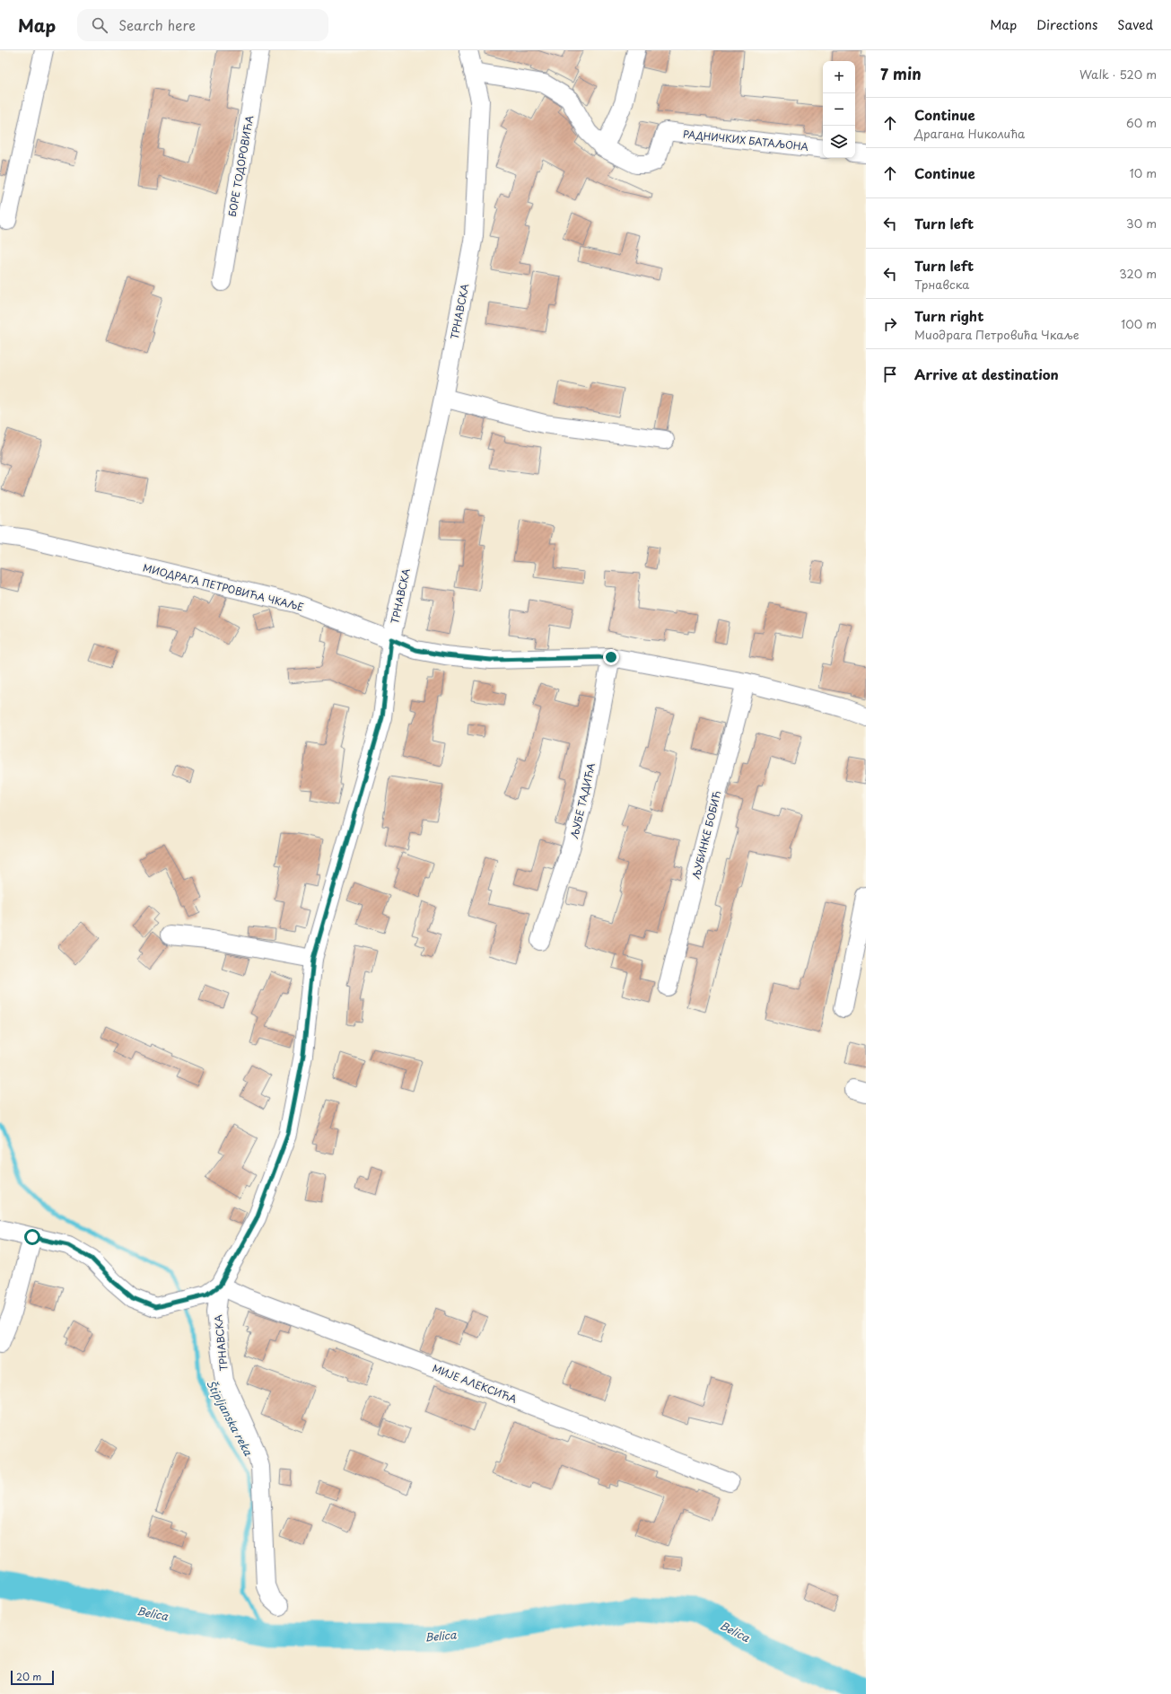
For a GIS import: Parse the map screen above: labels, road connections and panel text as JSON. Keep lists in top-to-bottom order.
{
  "streets": {
    "street": [
      "РАДНИЧКИХ БАТАЉОНА",
      "БОРЕ ТОДОРОВИЋА",
      "ТРНАВСКА",
      "МИОДРАГА ПЕТРОВИЋА ЧКАЉЕ",
      "ЉУБЕ ТАДИЋА",
      "ЉУБИНКЕ БОБИЋ",
      "МИЈЕ АЛЕКСИЋА"
    ]
  },
  "crossings": [
    ["ТРНАВСКА", "МИОДРАГА ПЕТРОВИЋА ЧКАЉЕ"],
    ["ТРНАВСКА", "МИЈЕ АЛЕКСИЋА"],
    ["МИОДРАГА ПЕТРОВИЋА ЧКАЉЕ", "ЉУБЕ ТАДИЋА"],
    ["МИОДРАГА ПЕТРОВИЋА ЧКАЉЕ", "ЉУБИНКЕ БОБИЋ"]
  ],
  "water": ["Štipljanska reka", "Belica"],
  "scale_bar": "20 m",
  "page": {
    "header": "Map",
    "search": "Search here",
    "nav": ["Map", "Directions", "Saved"],
    "heading": ["7 min", "Walk · 520 m"],
    "map_buttons": ["+", "−"],
    "list": [
      ["Continue", "Драгана Николића", "60 m"],
      ["Continue", "10 m"],
      ["Turn left", "30 m"],
      ["Turn left", "Трнавска", "320 m"],
      ["Turn right", "Миодрага Петровића Чкаље", "100 m"],
      "Arrive at destination"
    ],
    "scale": "20 m"
  }
}
